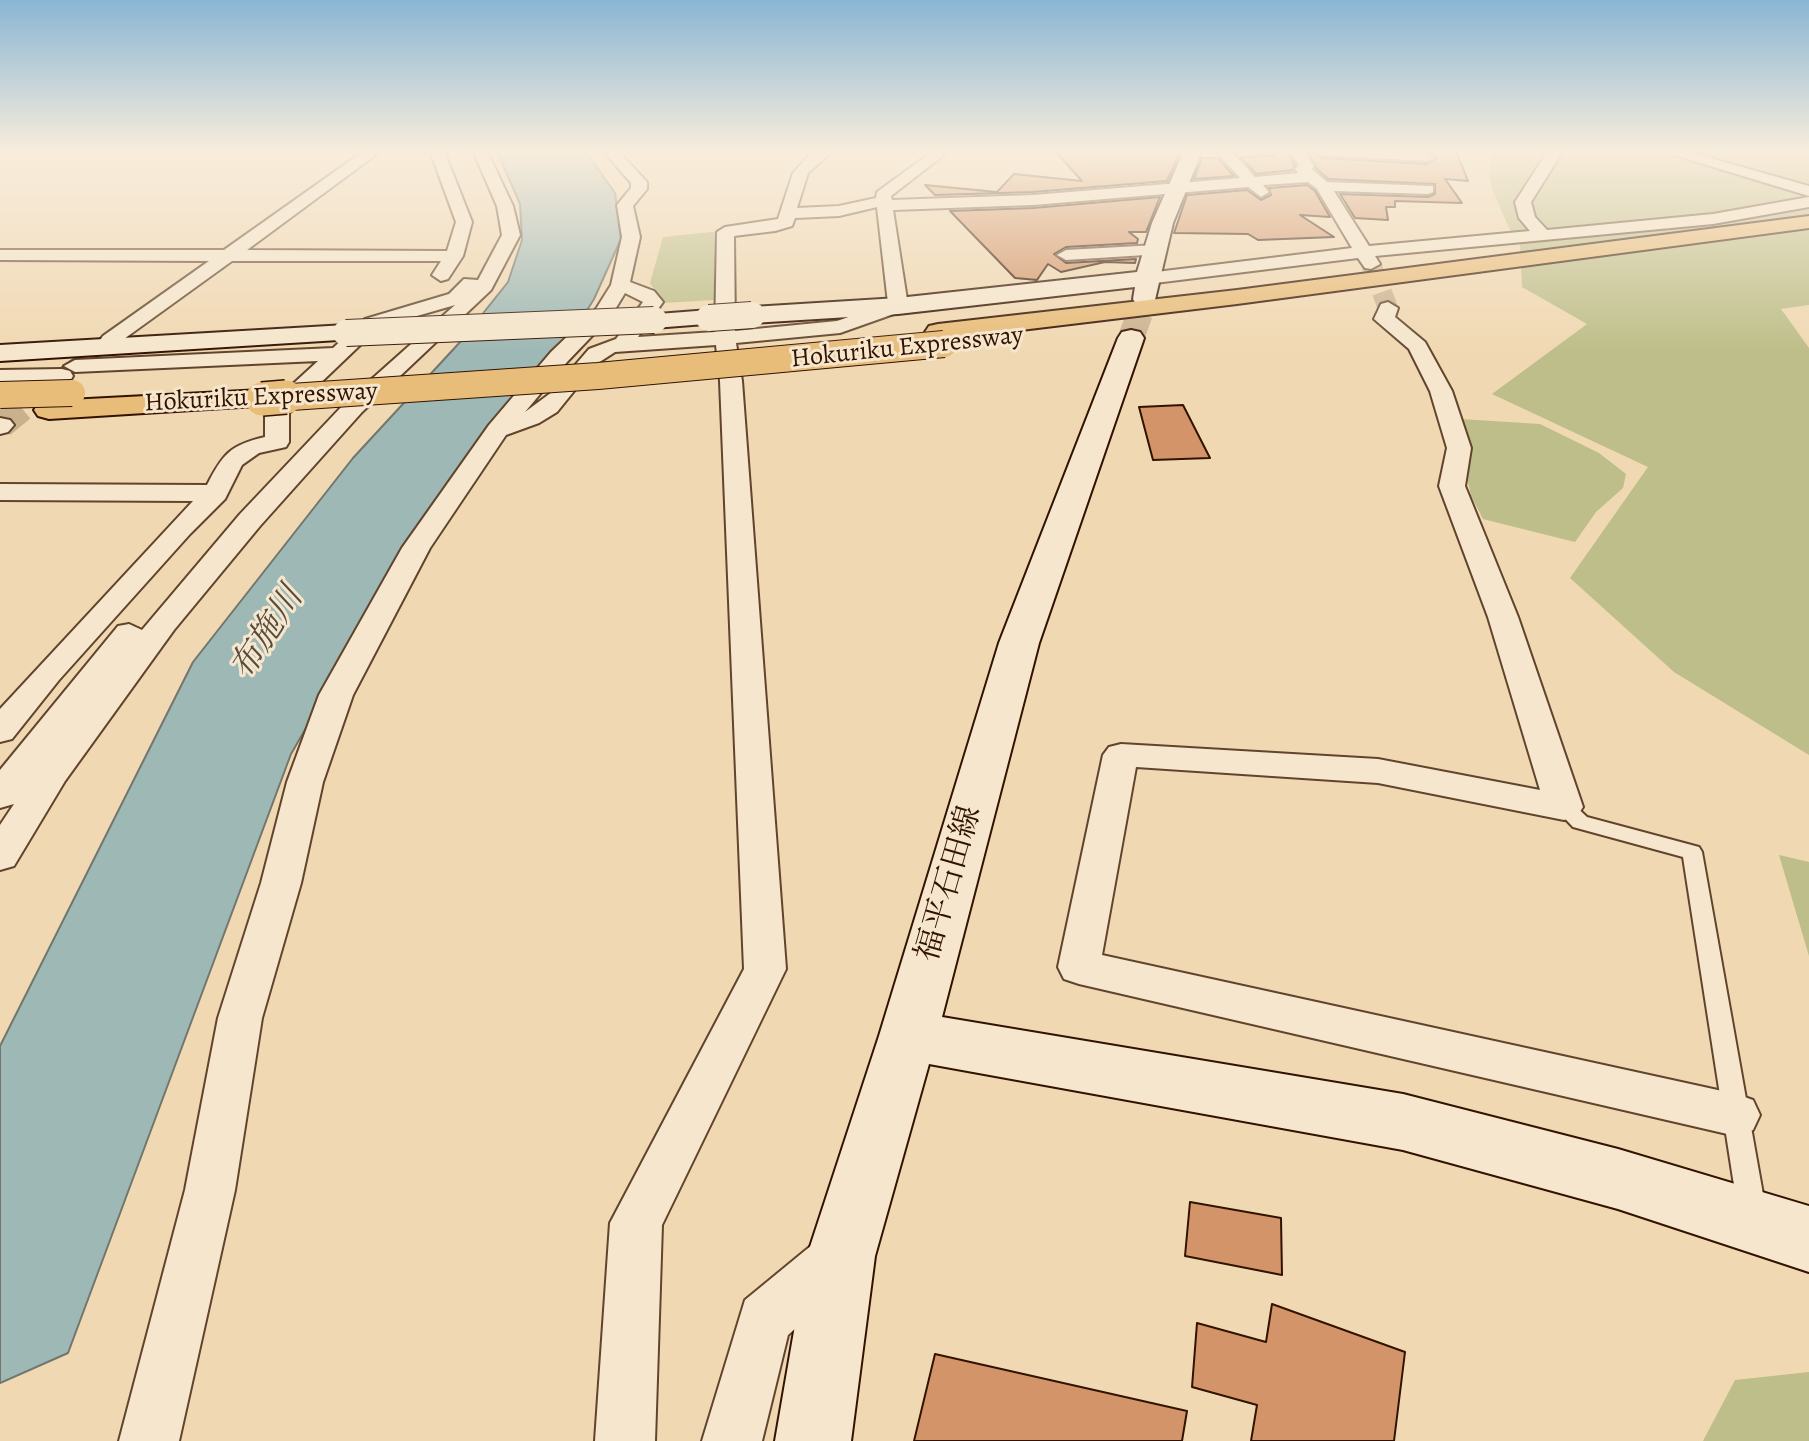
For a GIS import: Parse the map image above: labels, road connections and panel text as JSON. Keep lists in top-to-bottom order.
{
  "streets": {
    "highway": ["Hokuriku Expressway"],
    "main road": ["福平石田線"]
  },
  "water": ["布施川"]
}
